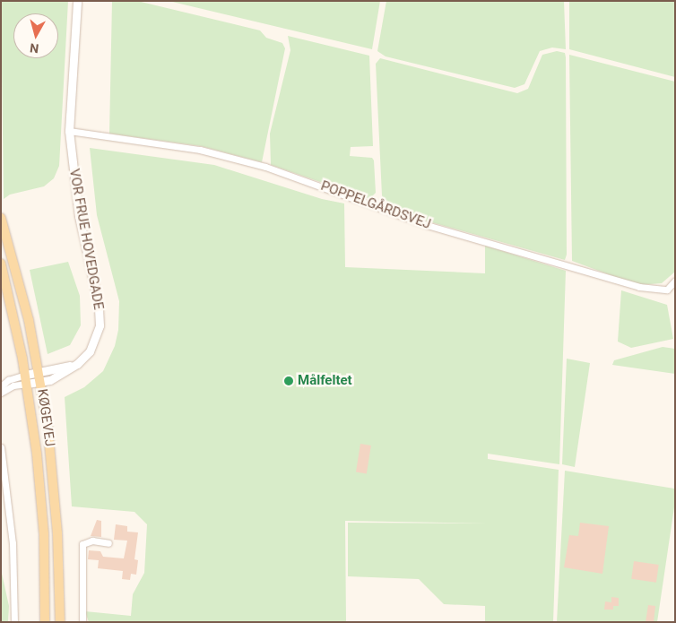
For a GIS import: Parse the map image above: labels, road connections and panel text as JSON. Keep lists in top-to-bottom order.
{
  "streets": {
    "main road": ["KØGEVEJ"],
    "street": ["POPPELGÅRDSVEJ", "VOR FRUE HOVEDGADE"]
  },
  "crossings": [
    ["POPPELGÅRDSVEJ", "VOR FRUE HOVEDGADE"],
    ["VOR FRUE HOVEDGADE", "KØGEVEJ"]
  ],
  "places": ["Målfeltet"],
  "north": "bottom"
}
